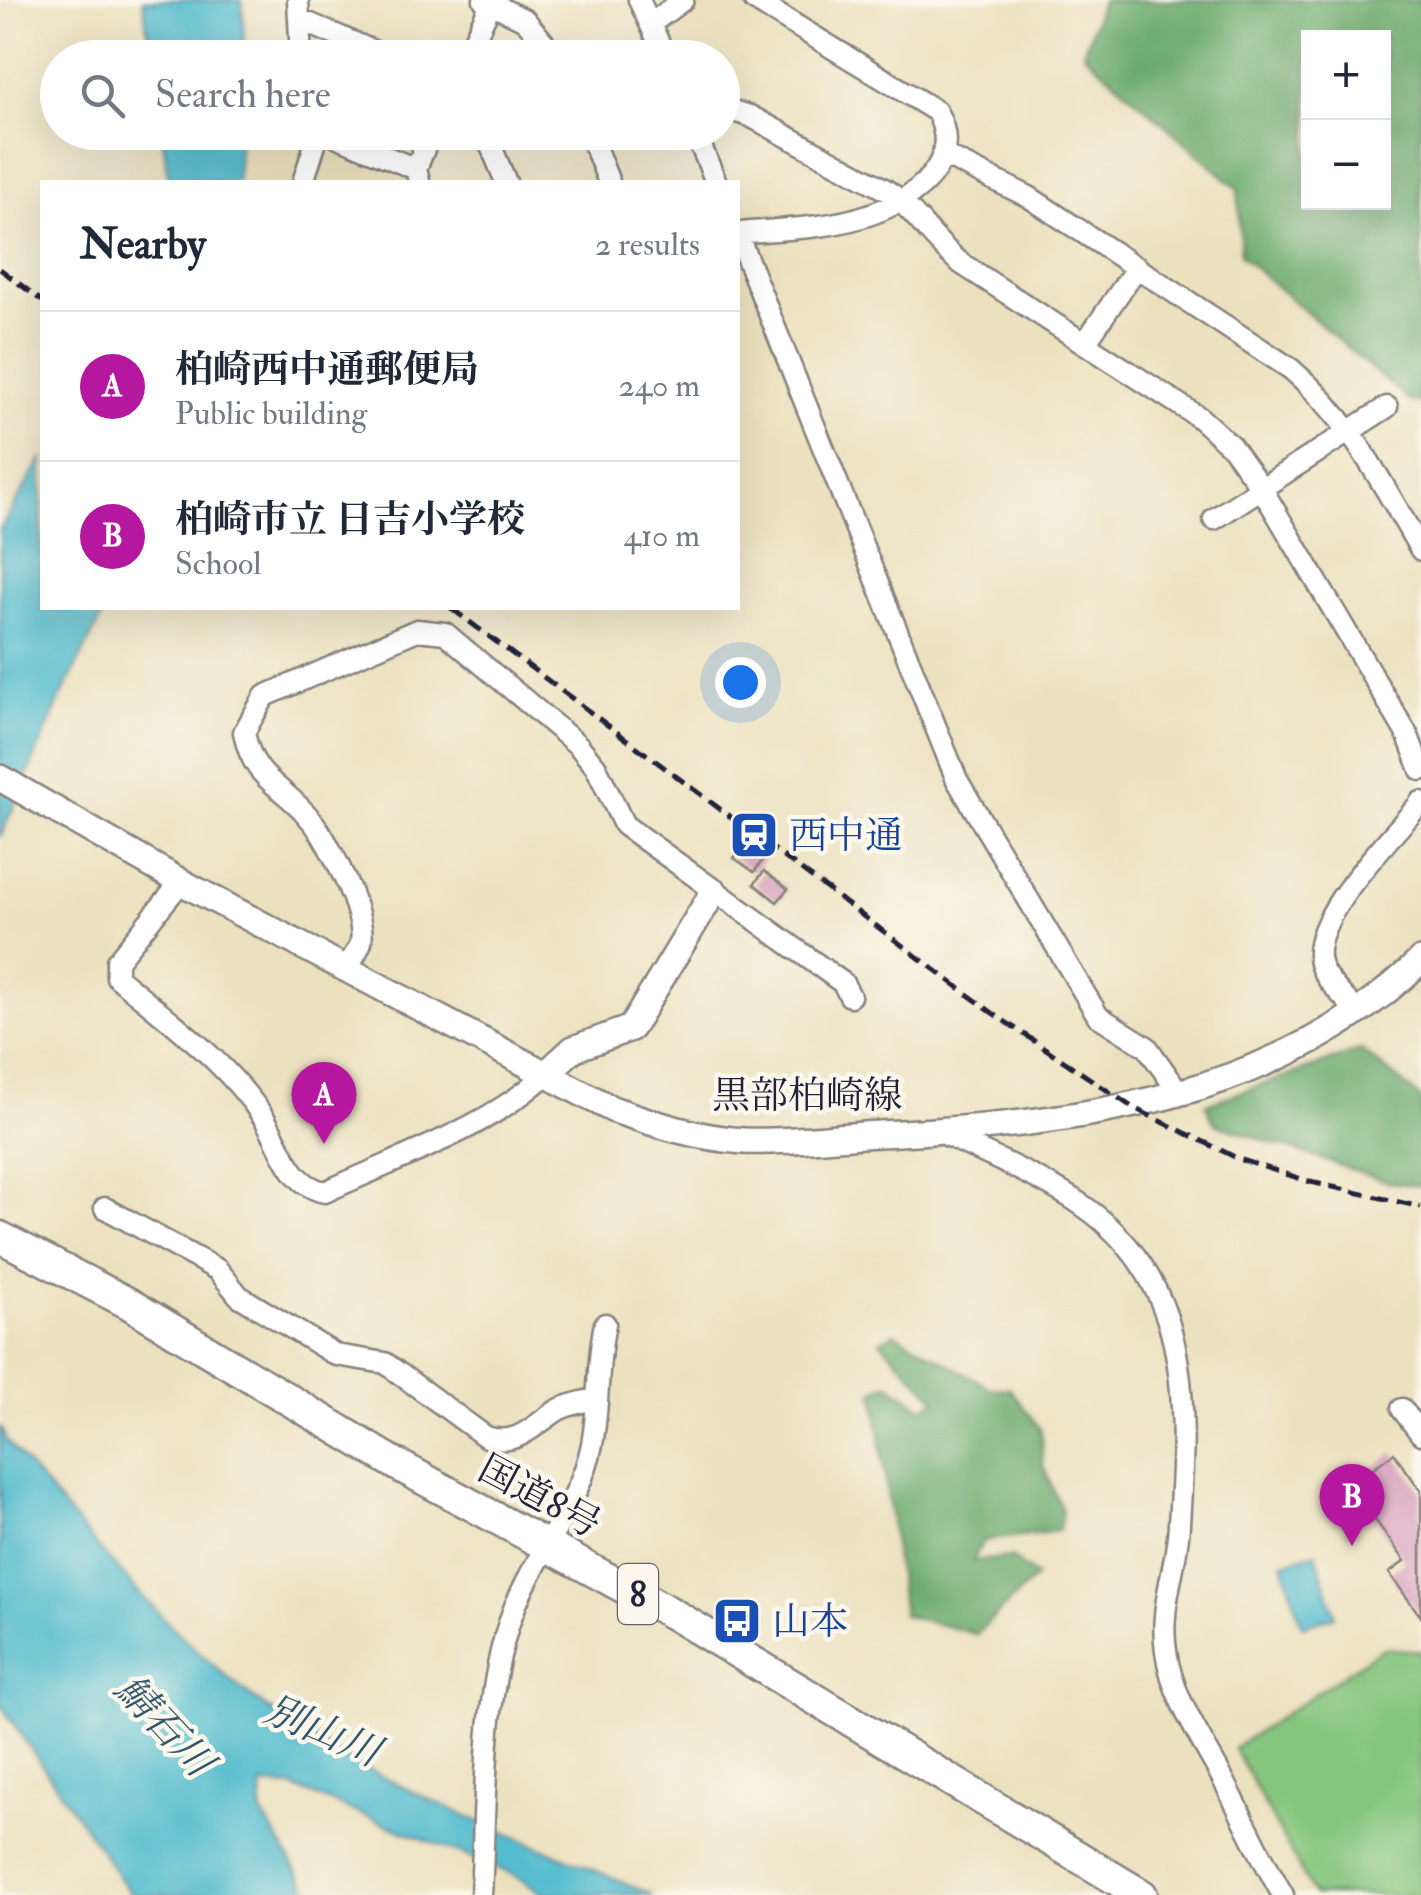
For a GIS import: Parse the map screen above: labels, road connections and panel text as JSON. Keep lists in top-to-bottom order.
{
  "streets": {
    "highway": ["国道8号", "8"],
    "main road": ["黒部柏崎線"]
  },
  "water": ["鯖石川", "別山川"],
  "places": {
    "station": ["西中通"],
    "bus stop": ["山本"]
  },
  "page": {
    "map_buttons": ["+", "−"],
    "search": "Search here",
    "heading": ["Nearby", "2 results"],
    "list": [
      {
        "mark": "A",
        "name": "柏崎西中通郵便局",
        "note": "Public building",
        "value": "240 m"
      },
      {
        "mark": "B",
        "name": "柏崎市立 日吉小学校",
        "note": "School",
        "value": "410 m"
      }
    ],
    "pins": ["A", "B"]
  }
}
